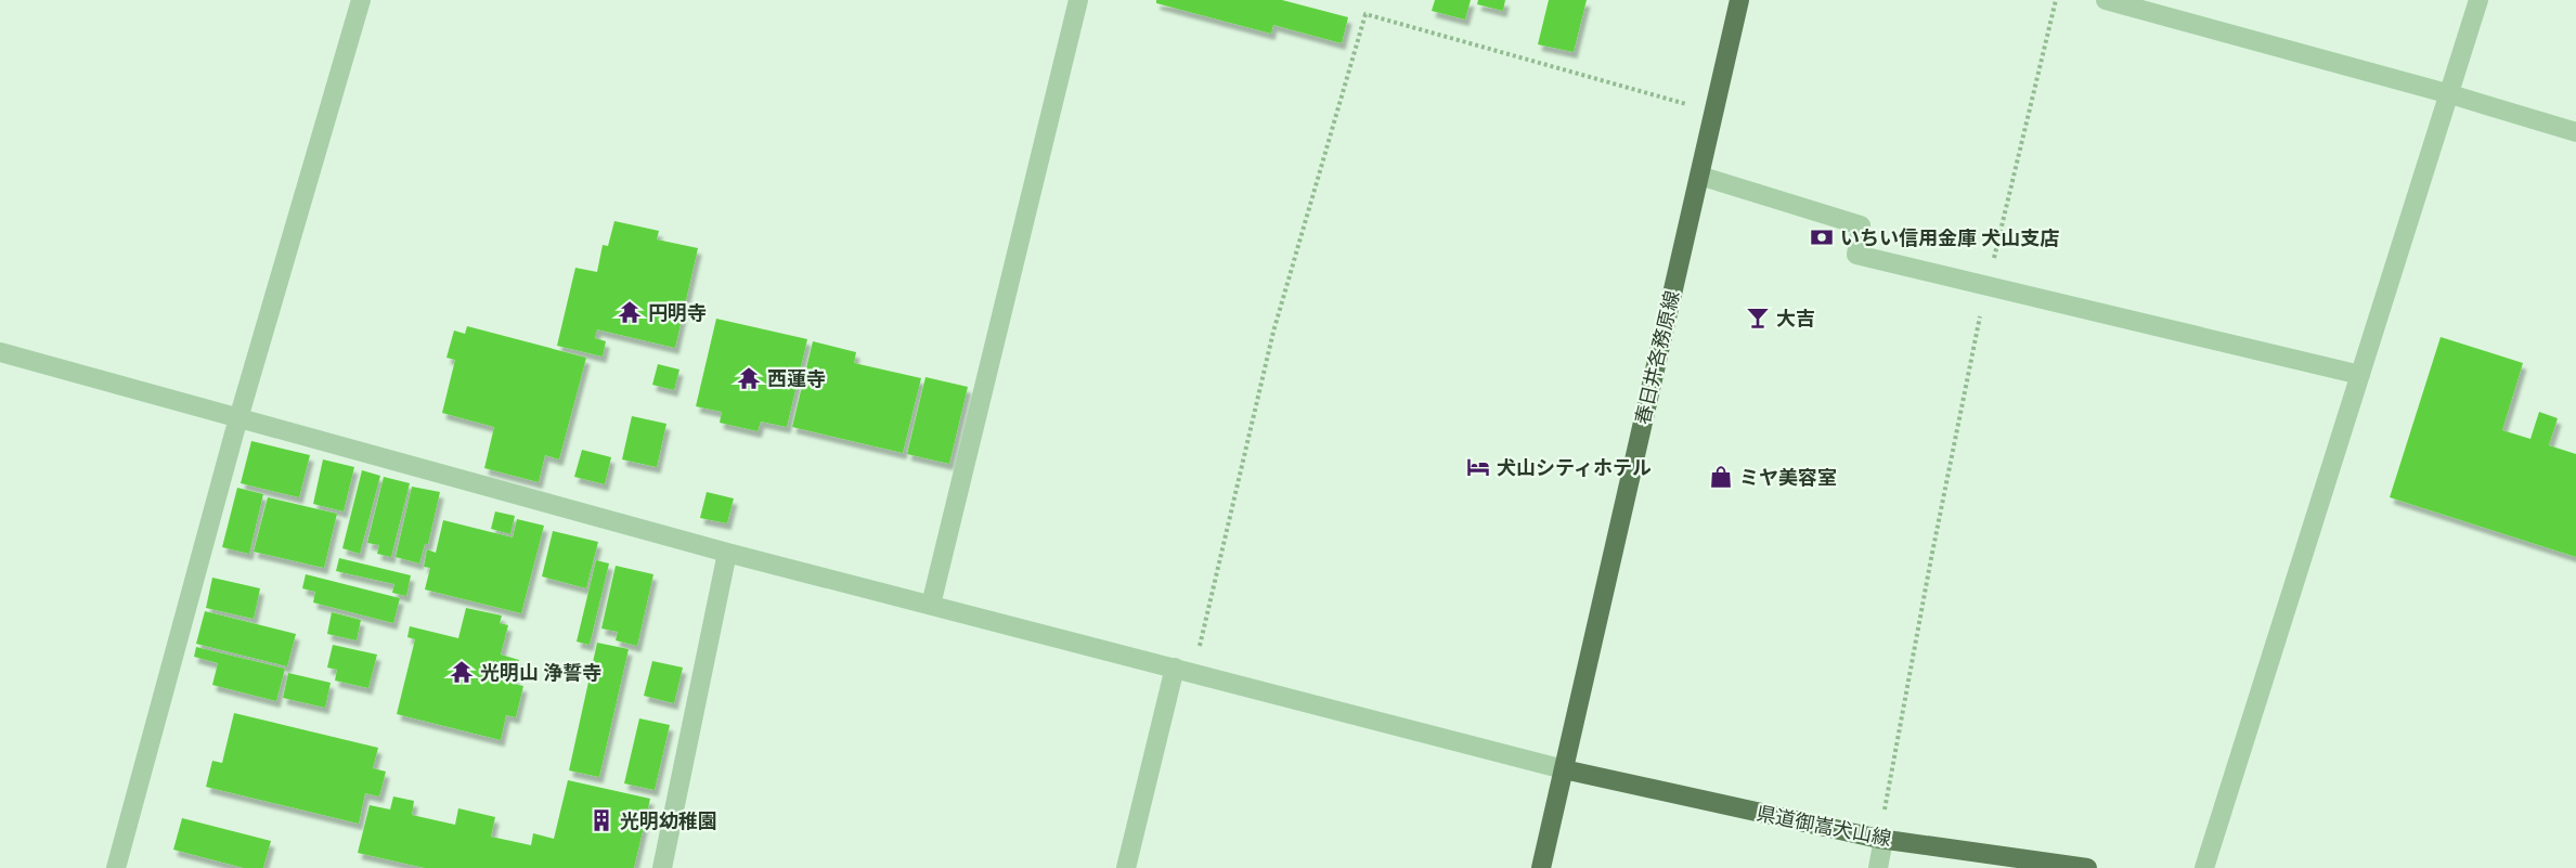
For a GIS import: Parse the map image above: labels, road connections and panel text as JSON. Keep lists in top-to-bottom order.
{
  "streets": {
    "main road": ["春日井各務原線", "県道御嵩犬山線"]
  },
  "crossings": [
    ["春日井各務原線", "県道御嵩犬山線"]
  ],
  "places": {
    "bank": ["いちい信用金庫 犬山支店"],
    "temple": ["円明寺", "西蓮寺", "光明山 浄誓寺"],
    "bar": ["大吉"],
    "hotel": ["犬山シティホテル"],
    "shop": ["ミヤ美容室"],
    "building": ["光明幼稚園"]
  }
}
